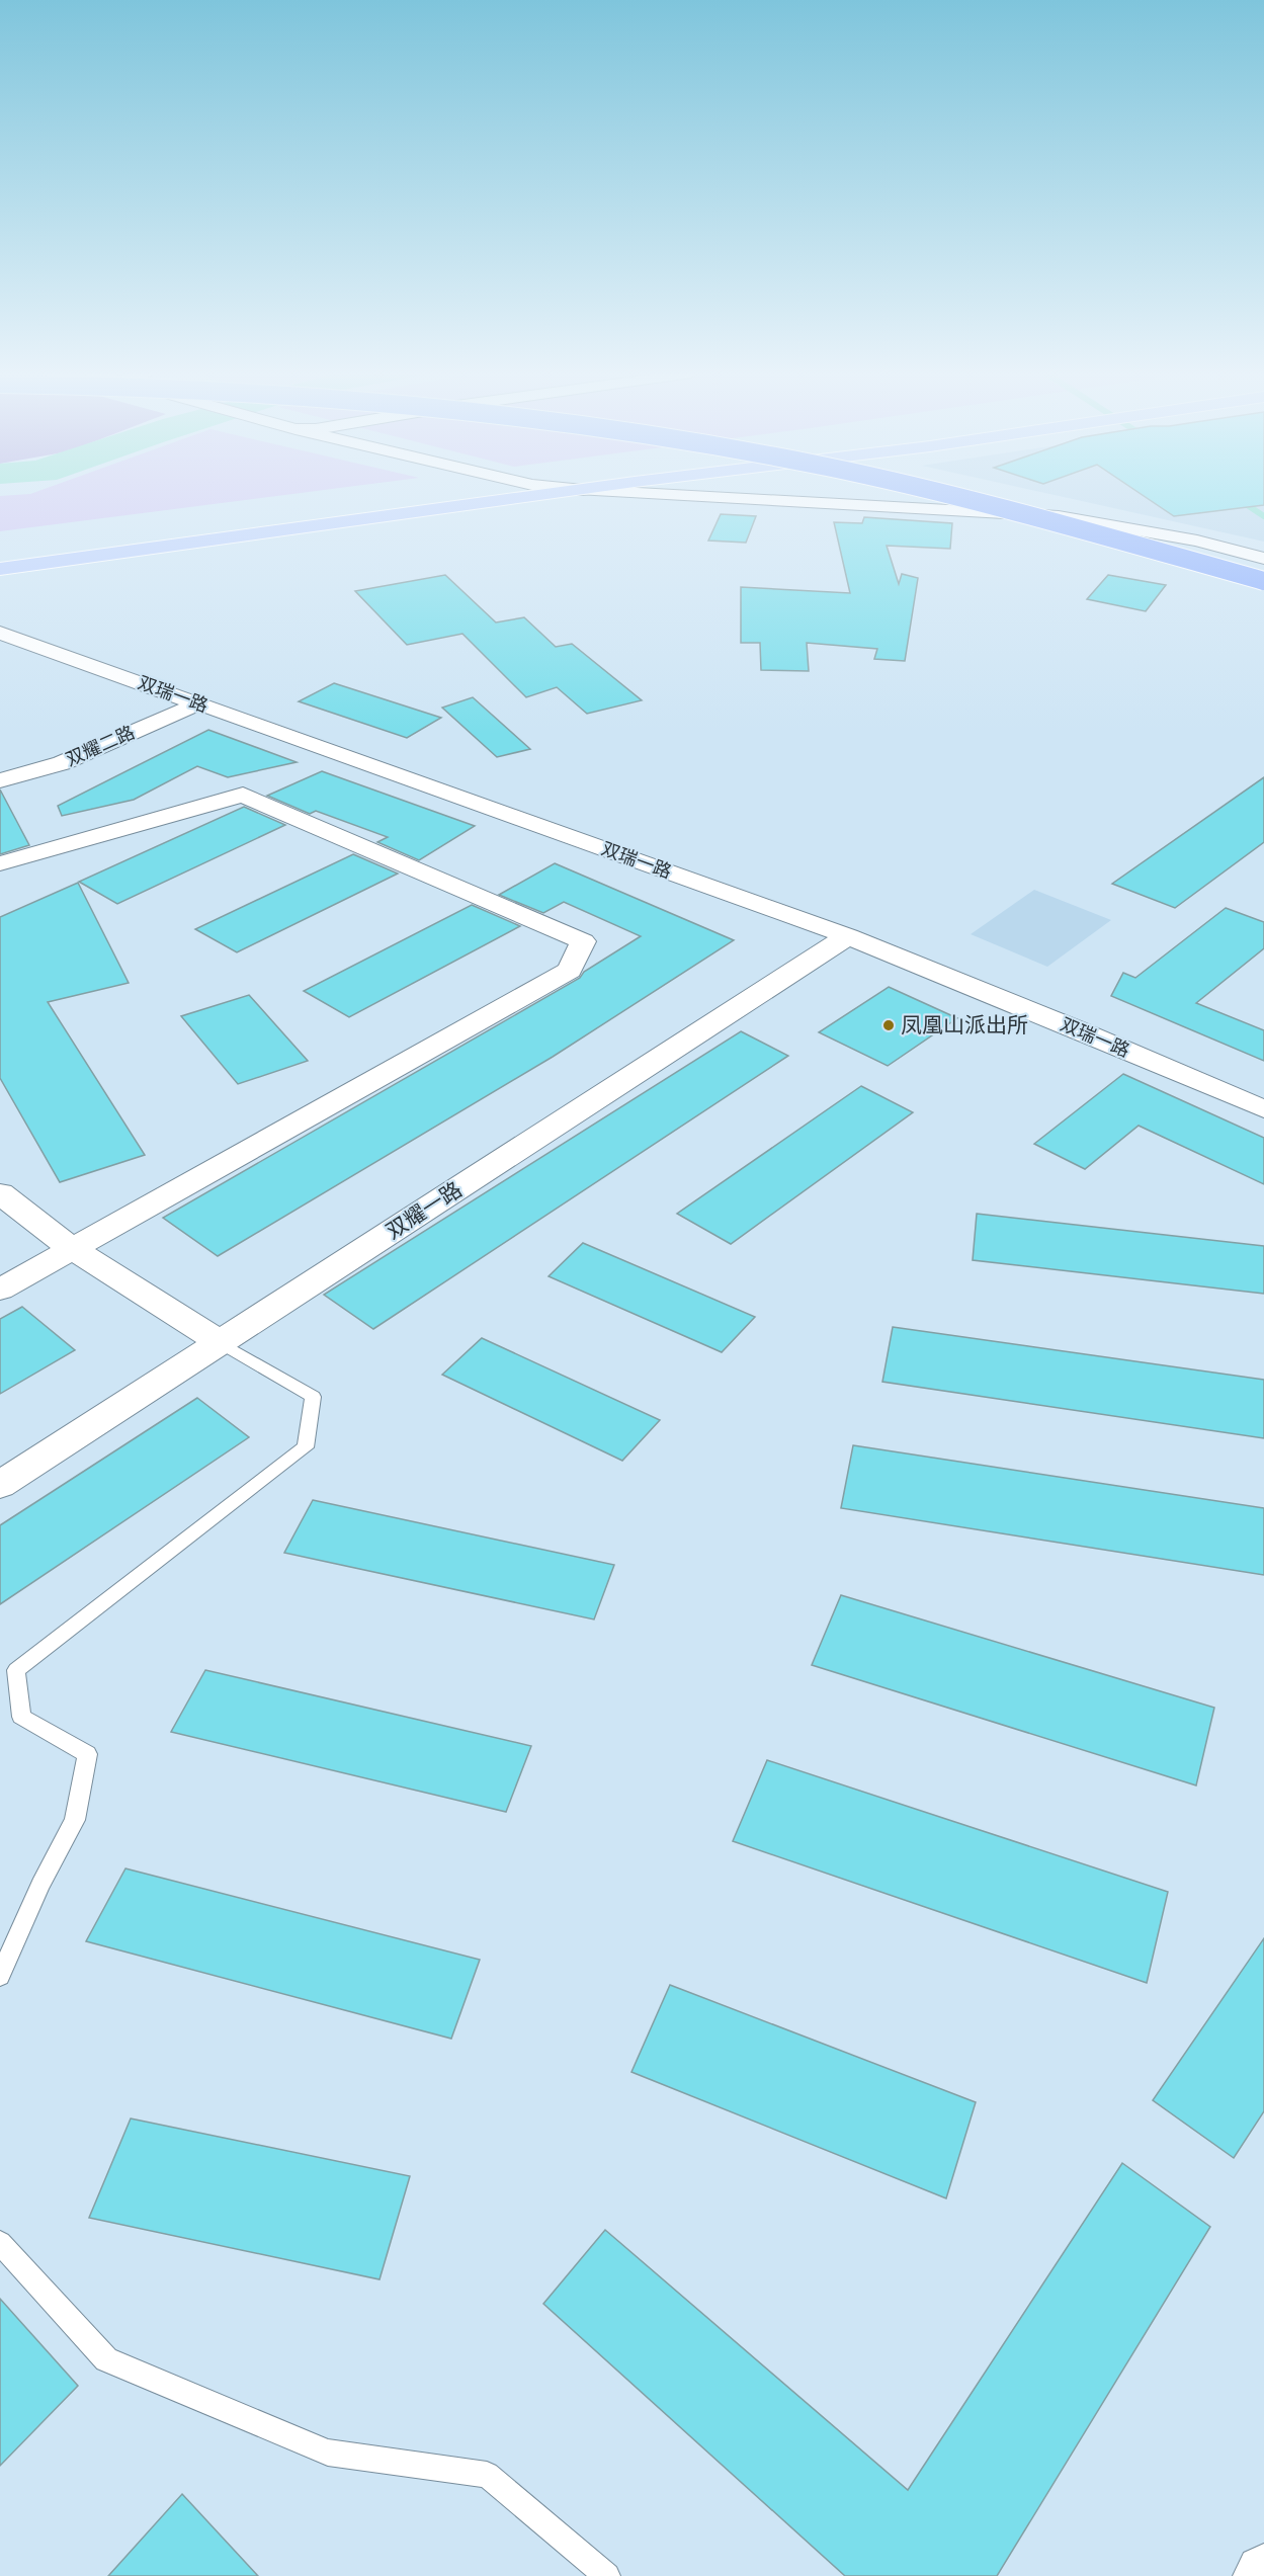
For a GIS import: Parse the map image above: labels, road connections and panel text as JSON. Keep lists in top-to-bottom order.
{
  "streets": {
    "street": ["双瑞一路", "双耀二路", "双耀一路"]
  },
  "crossings": [
    ["双瑞一路", "双耀二路"],
    ["双瑞一路", "双耀一路"]
  ],
  "places": ["凤凰山派出所"]
}
